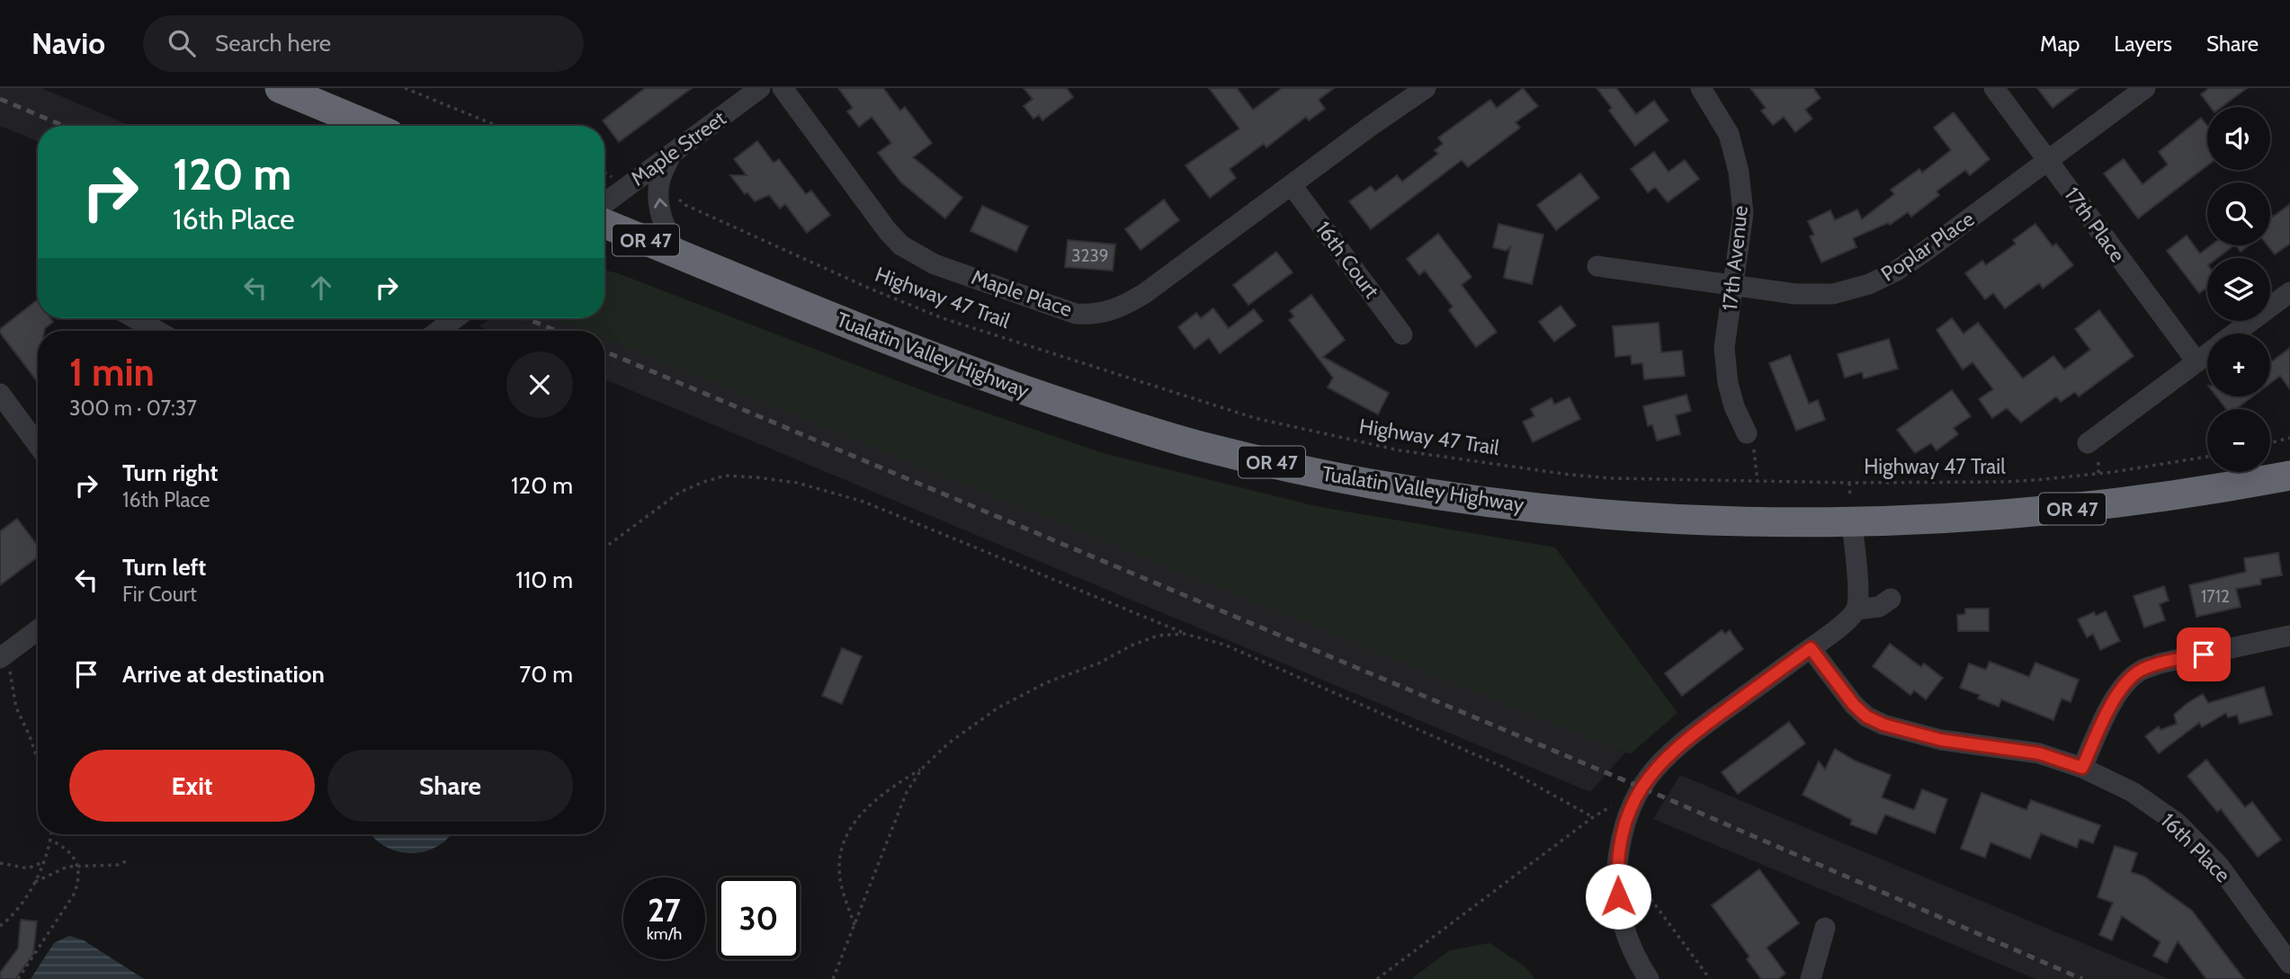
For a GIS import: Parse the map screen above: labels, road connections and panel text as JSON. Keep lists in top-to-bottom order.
{
  "streets": {
    "highway": ["OR 47", "Tualatin Valley Highway"],
    "street": [
      "Maple Street",
      "17th Place",
      "Poplar Place",
      "17th Avenue",
      "16th Court",
      "Maple Place",
      "16th Place"
    ],
    "path": ["Highway 47 Trail"]
  },
  "crossings": [
    ["17th Place", "Poplar Place"],
    ["Poplar Place", "17th Avenue"],
    ["16th Court", "Maple Place"]
  ],
  "house_numbers": ["3239", "1712"],
  "page": {
    "header": "Navio",
    "search": "Search here",
    "nav": ["Map", "Layers", "Share"],
    "map_buttons": ["+", "−"],
    "turn": ["120 m", "16th Place"],
    "heading": ["1 min", "300 m · 07:37"],
    "list": [
      {
        "name": "Turn right",
        "note": "16th Place",
        "value": "120 m"
      },
      {
        "name": "Turn left",
        "note": "Fir Court",
        "value": "110 m"
      },
      {
        "name": "Arrive at destination",
        "value": "70 m"
      }
    ],
    "buttons": ["Exit", "Share"],
    "speed": "27 km/h",
    "limit": "30"
  }
}
